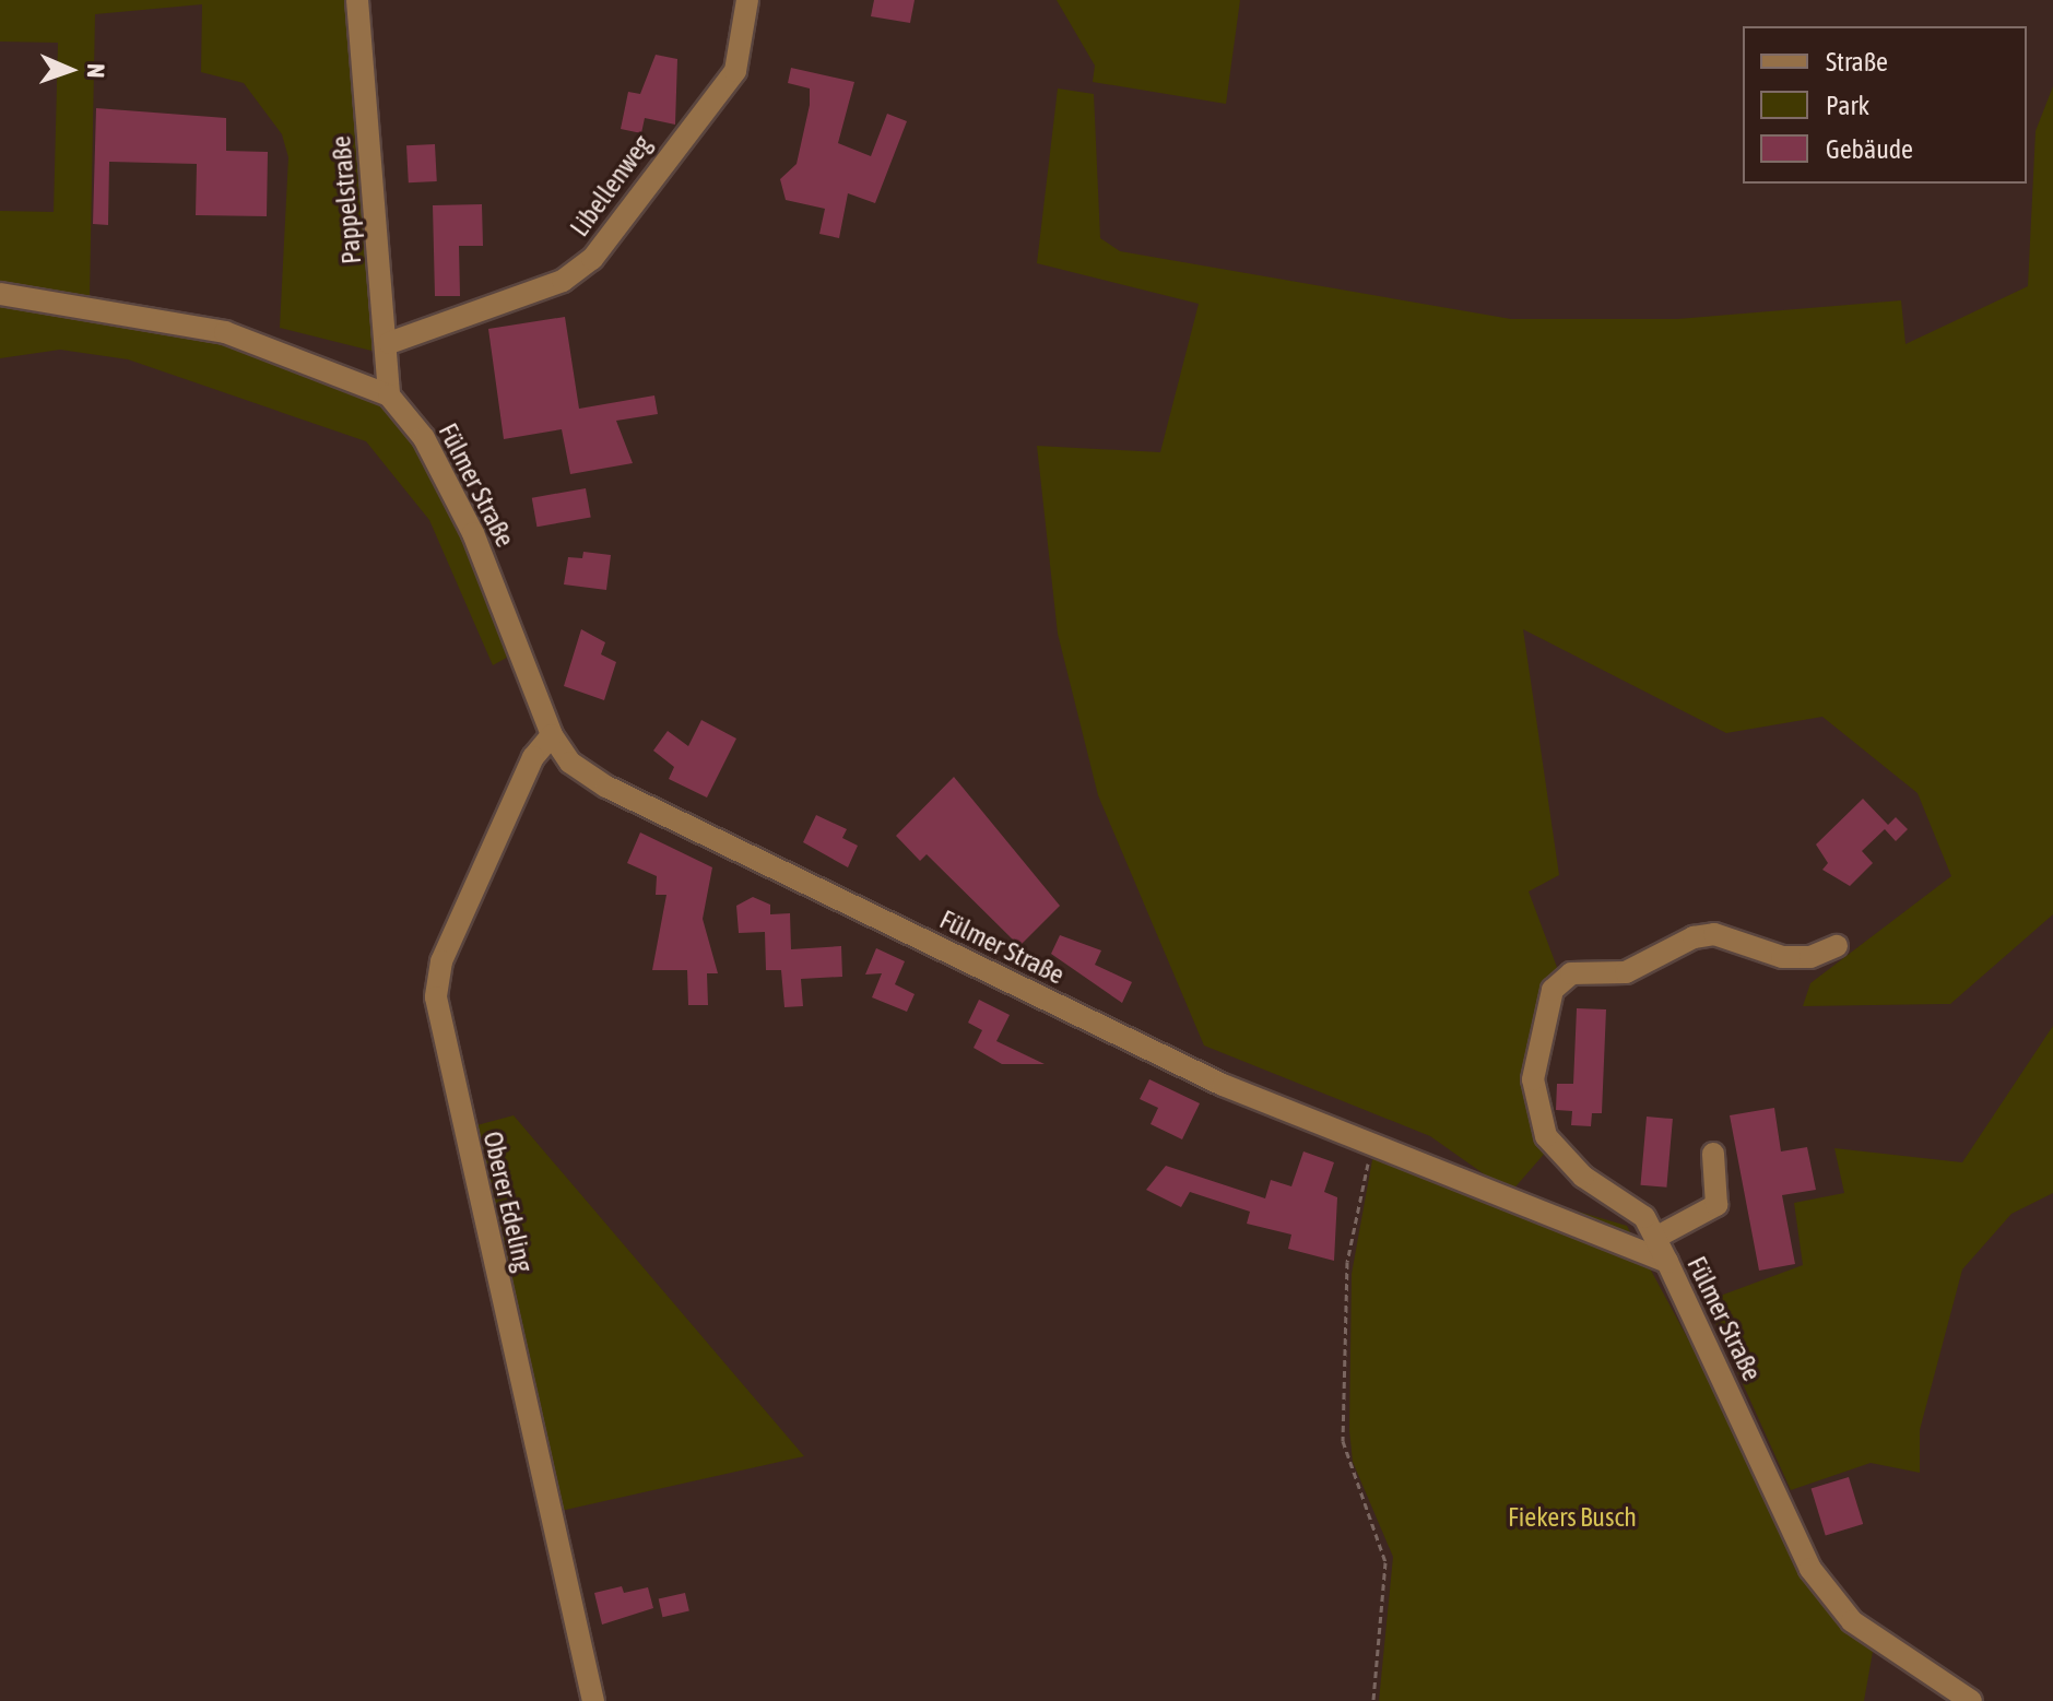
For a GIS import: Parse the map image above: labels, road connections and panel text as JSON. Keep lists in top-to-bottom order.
{
  "streets": {
    "street": [
      "Libellenweg",
      "Pappelstraße",
      "Fülmer Straße",
      "Oberer Edeling"
    ]
  },
  "crossings": [
    ["Libellenweg", "Pappelstraße"],
    ["Pappelstraße", "Fülmer Straße"],
    ["Fülmer Straße", "Oberer Edeling"]
  ],
  "parks": ["Fiekers Busch"],
  "legend": ["Straße", "Park", "Gebäude"],
  "north": "right"
}
